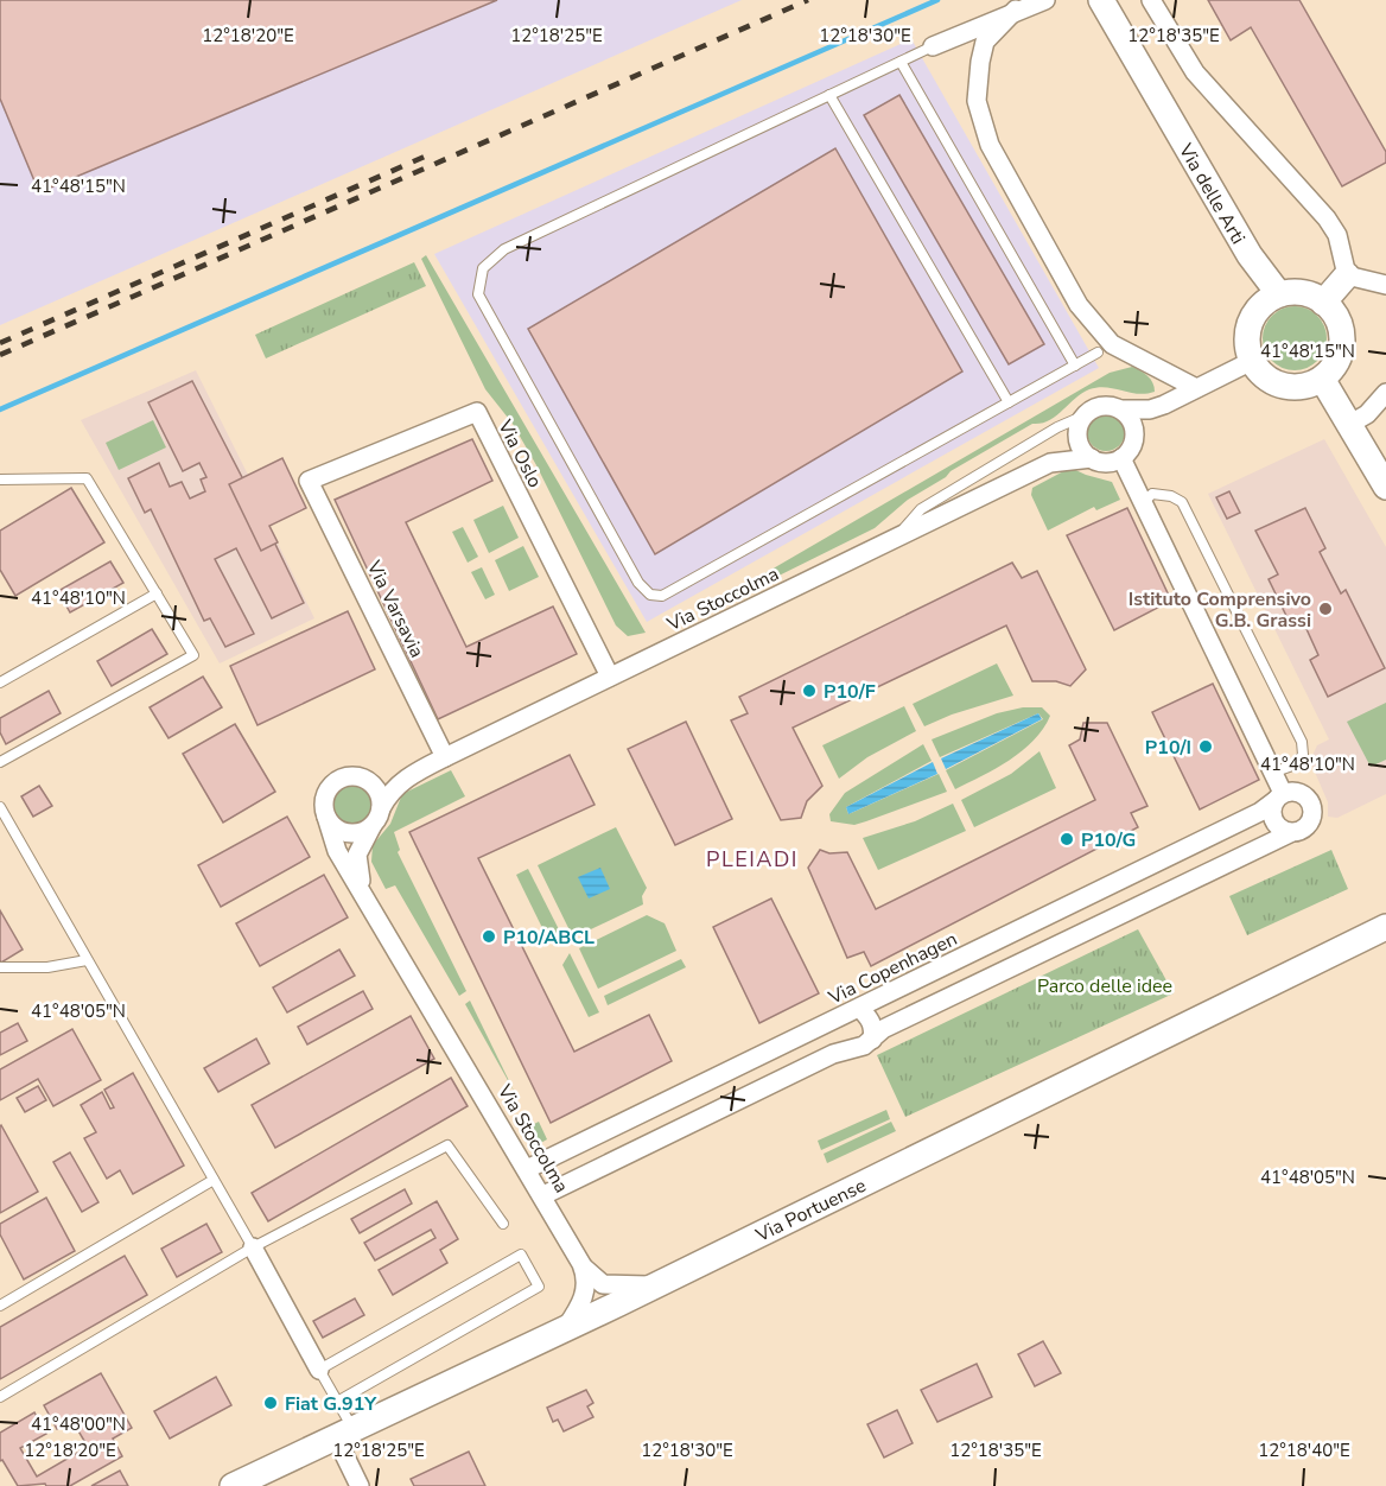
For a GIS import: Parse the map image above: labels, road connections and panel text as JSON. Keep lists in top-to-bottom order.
{
  "streets": {
    "street": [
      "Via delle Arti",
      "Via Oslo",
      "Via Stoccolma",
      "Via Varsavia",
      "Via Copenhagen",
      "Via Portuense"
    ]
  },
  "crossings": [
    ["Via Oslo", "Via Stoccolma"],
    ["Via Oslo", "Via Varsavia"],
    ["Via Stoccolma", "Via Varsavia"],
    ["Via Stoccolma", "Via Copenhagen"],
    ["Via Stoccolma", "Via Portuense"]
  ],
  "districts": ["PLEIADI"],
  "parks": ["Parco delle idee"],
  "places": [
    "Istituto Comprensivo G.B. Grassi",
    "P10/F",
    "P10/I",
    "P10/G",
    "P10/ABCL",
    "Fiat G.91Y"
  ],
  "coordinates": [
    "12°18'20\"E",
    "12°18'25\"E",
    "12°18'30\"E",
    "12°18'35\"E",
    "41°48'15\"N",
    "41°48'10\"N",
    "41°48'05\"N",
    "41°48'00\"N",
    "12°18'40\"E"
  ]
}
